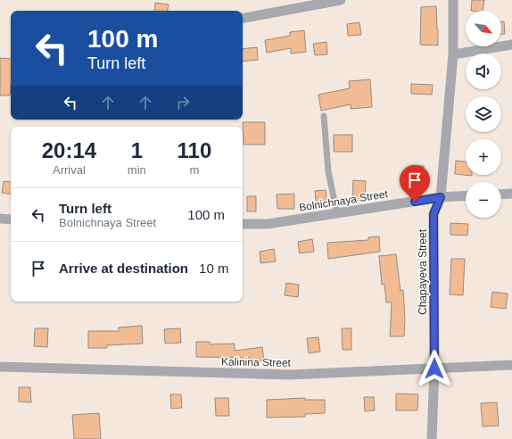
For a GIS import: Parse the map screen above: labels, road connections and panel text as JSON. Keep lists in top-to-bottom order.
{
  "streets": {
    "street": ["Bolnichnaya Street", "Chapayeva Street", "Kalinina Street"]
  },
  "crossings": [
    ["Bolnichnaya Street", "Chapayeva Street"],
    ["Chapayeva Street", "Kalinina Street"]
  ],
  "north": "bottom right",
  "page": {
    "map_buttons": ["+", "−"],
    "turn": ["100 m", "Turn left"],
    "eta": [
      "20:14",
      "Arrival",
      "1",
      "min",
      "110",
      "m"
    ],
    "list": [
      {
        "name": "Turn left",
        "note": "Bolnichnaya Street",
        "value": "100 m"
      },
      {
        "name": "Arrive at destination",
        "value": "10 m"
      }
    ]
  }
}
